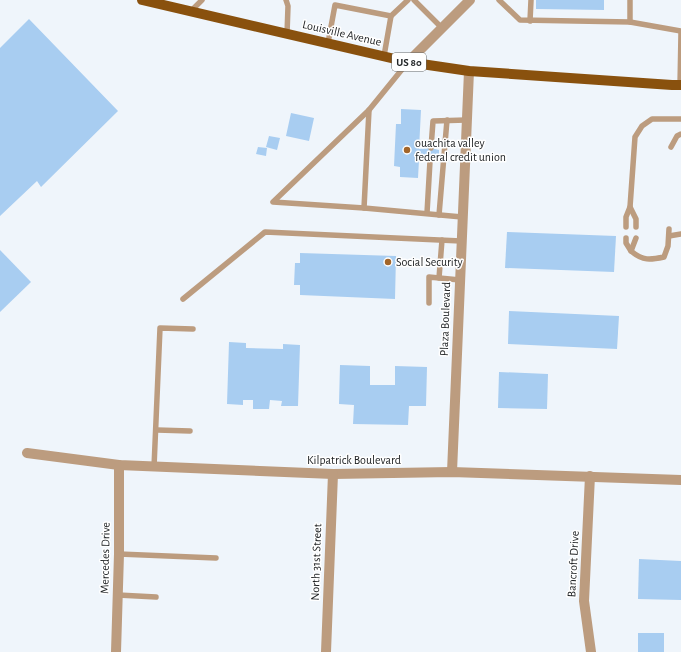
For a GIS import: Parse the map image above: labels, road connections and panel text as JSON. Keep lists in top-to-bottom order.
{
  "streets": {
    "main road": ["Louisville Avenue", "US 80"],
    "street": [
      "Plaza Boulevard",
      "Kilpatrick Boulevard",
      "Mercedes Drive",
      "North 31st Street",
      "Bancroft Drive"
    ]
  },
  "crossings": [
    ["Louisville Avenue", "Plaza Boulevard"],
    ["Plaza Boulevard", "Kilpatrick Boulevard"],
    ["Kilpatrick Boulevard", "Mercedes Drive"],
    ["Kilpatrick Boulevard", "North 31st Street"],
    ["Kilpatrick Boulevard", "Bancroft Drive"]
  ],
  "places": ["ouachita valley federal credit union", "Social Security"]
}
